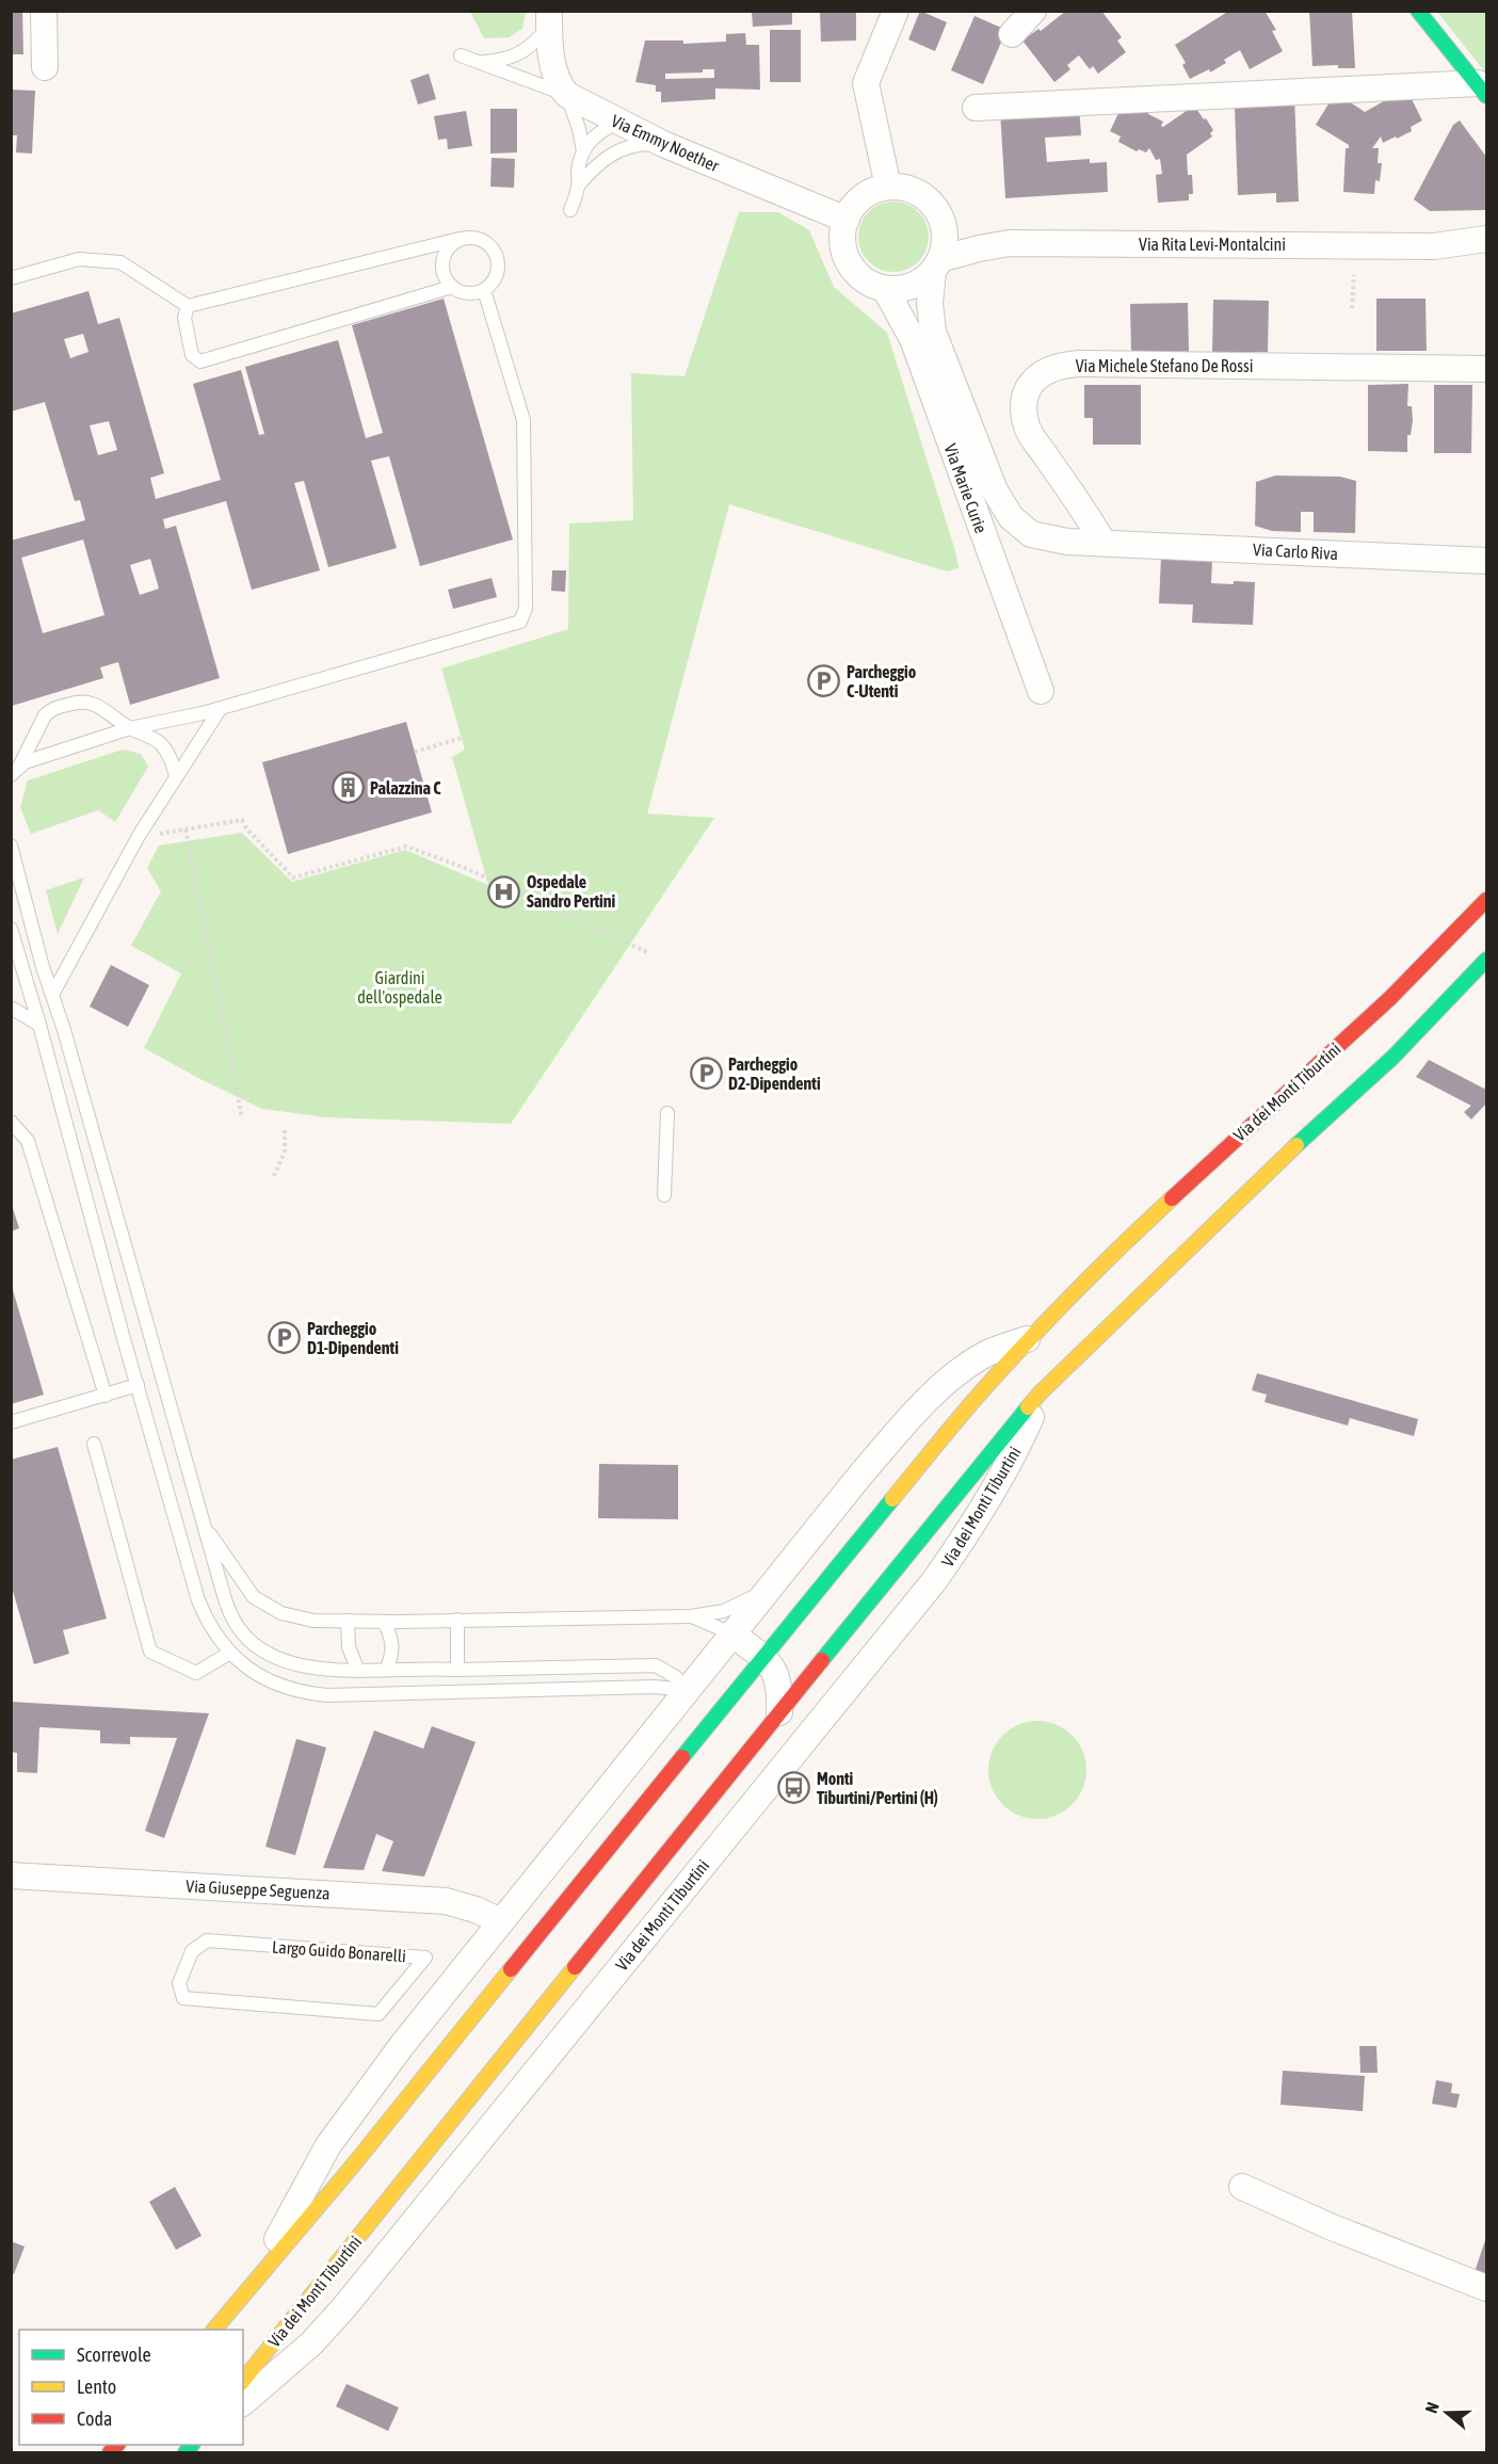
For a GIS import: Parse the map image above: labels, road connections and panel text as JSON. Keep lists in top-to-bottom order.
{
  "streets": {
    "main road": ["Via dei Monti Tiburtini"],
    "street": [
      "Via Emmy Noether",
      "Via Rita Levi-Montalcini",
      "Via Michele Stefano De Rossi",
      "Via Marie Curie",
      "Via Carlo Riva",
      "Via Giuseppe Seguenza"
    ],
    "lane": ["Largo Guido Bonarelli"]
  },
  "crossings": [
    ["Via Emmy Noether", "Via Rita Levi-Montalcini"],
    ["Via Emmy Noether", "Via Marie Curie"],
    ["Via Emmy Noether", "Via Carlo Riva"],
    ["Via Rita Levi-Montalcini", "Via Marie Curie"],
    ["Via Rita Levi-Montalcini", "Via Carlo Riva"],
    ["Via Michele Stefano De Rossi", "Via Carlo Riva"],
    ["Via Marie Curie", "Via Carlo Riva"],
    ["Via dei Monti Tiburtini", "Via Giuseppe Seguenza"]
  ],
  "parks": ["Giardini dell'ospedale"],
  "places": {
    "parking": ["Parcheggio C-Utenti", "Parcheggio D2-Dipendenti", "Parcheggio D1-Dipendenti"],
    "building": ["Palazzina C"],
    "hospital": ["Ospedale Sandro Pertini"],
    "bus stop": ["Monti Tiburtini/Pertini (H)"]
  },
  "legend": ["Scorrevole", "Lento", "Coda"],
  "north": "left"
}
